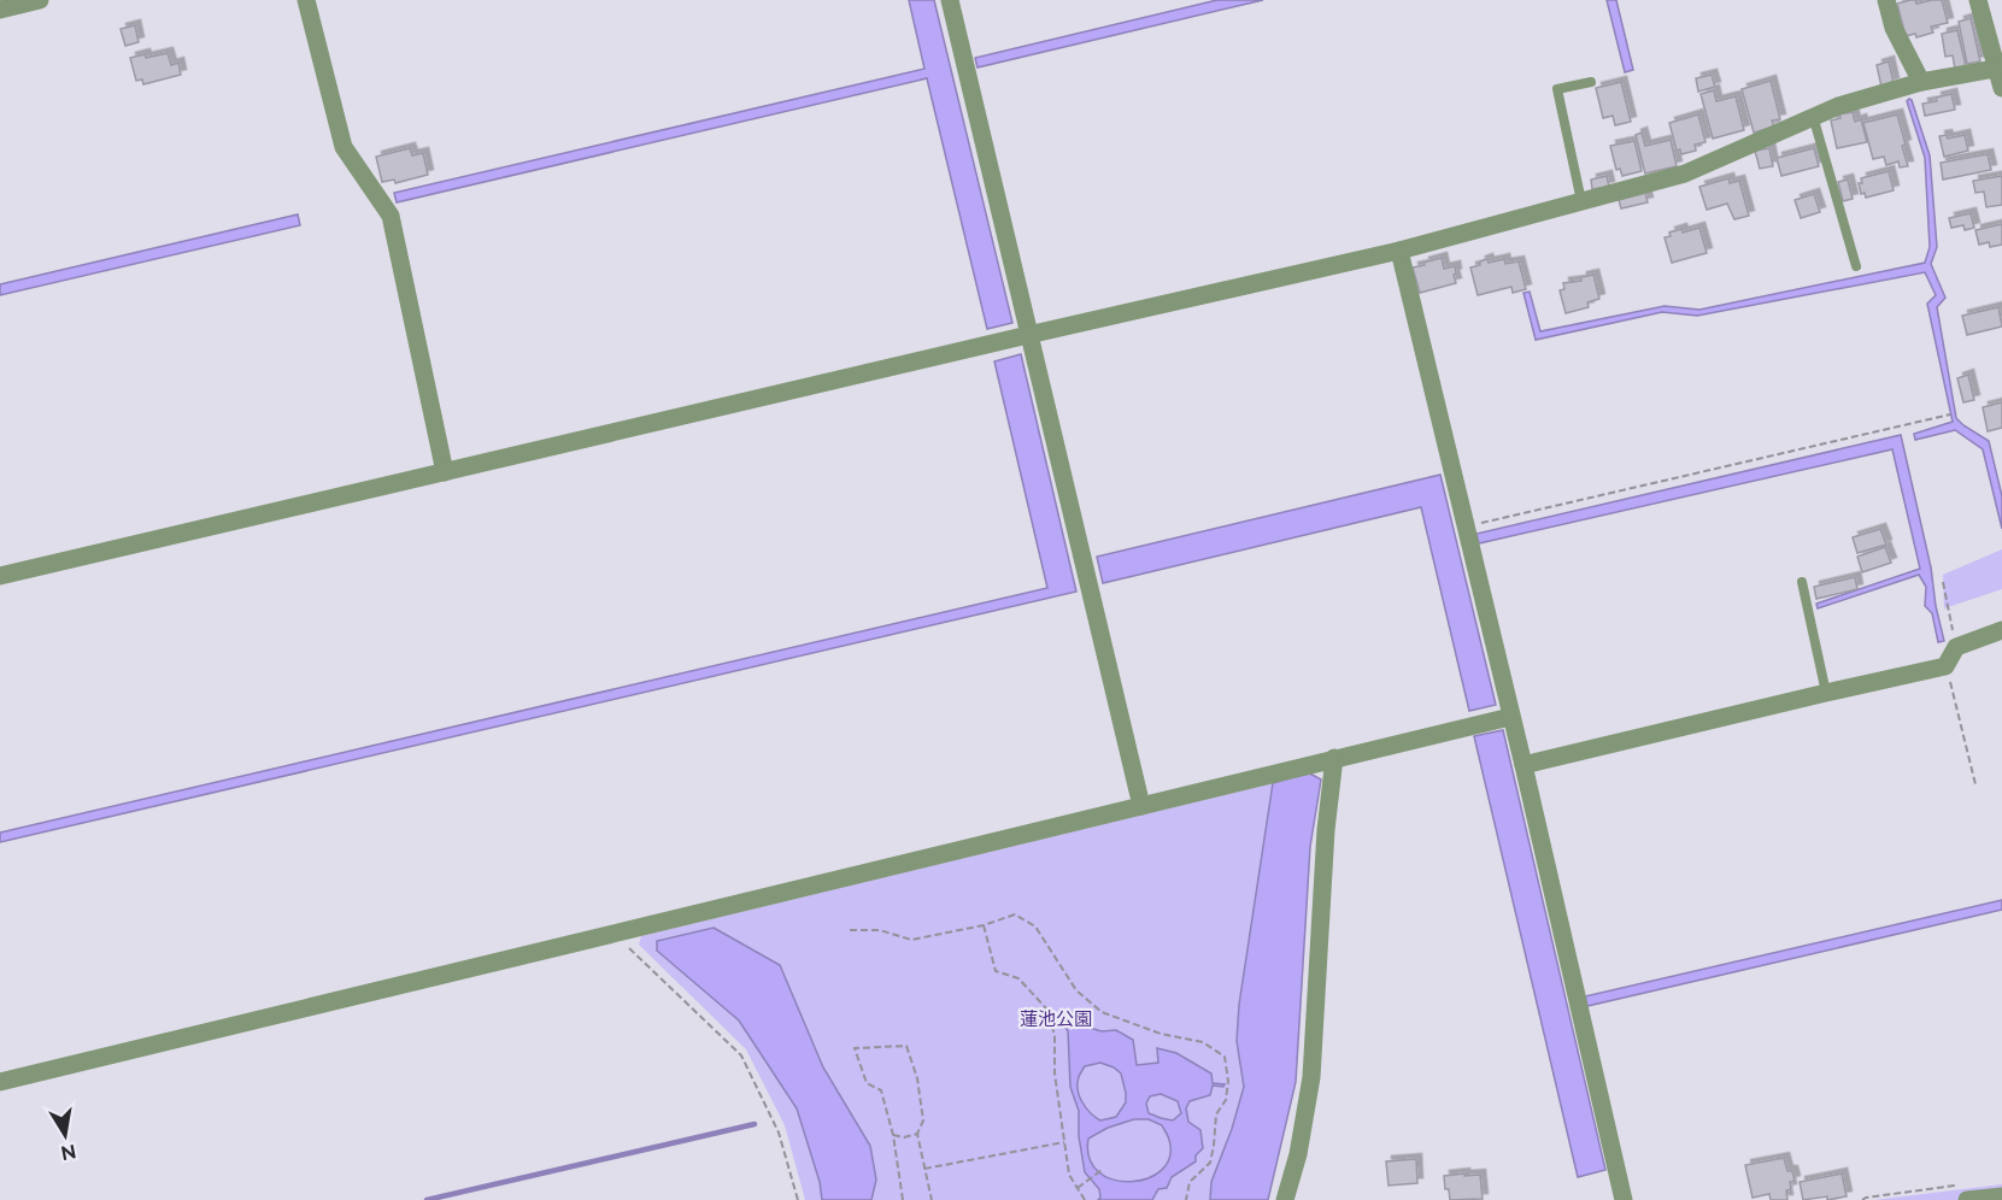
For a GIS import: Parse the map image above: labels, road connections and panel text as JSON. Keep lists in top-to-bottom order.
{
  "parks": ["蓮池公園"],
  "north": "bottom"
}
